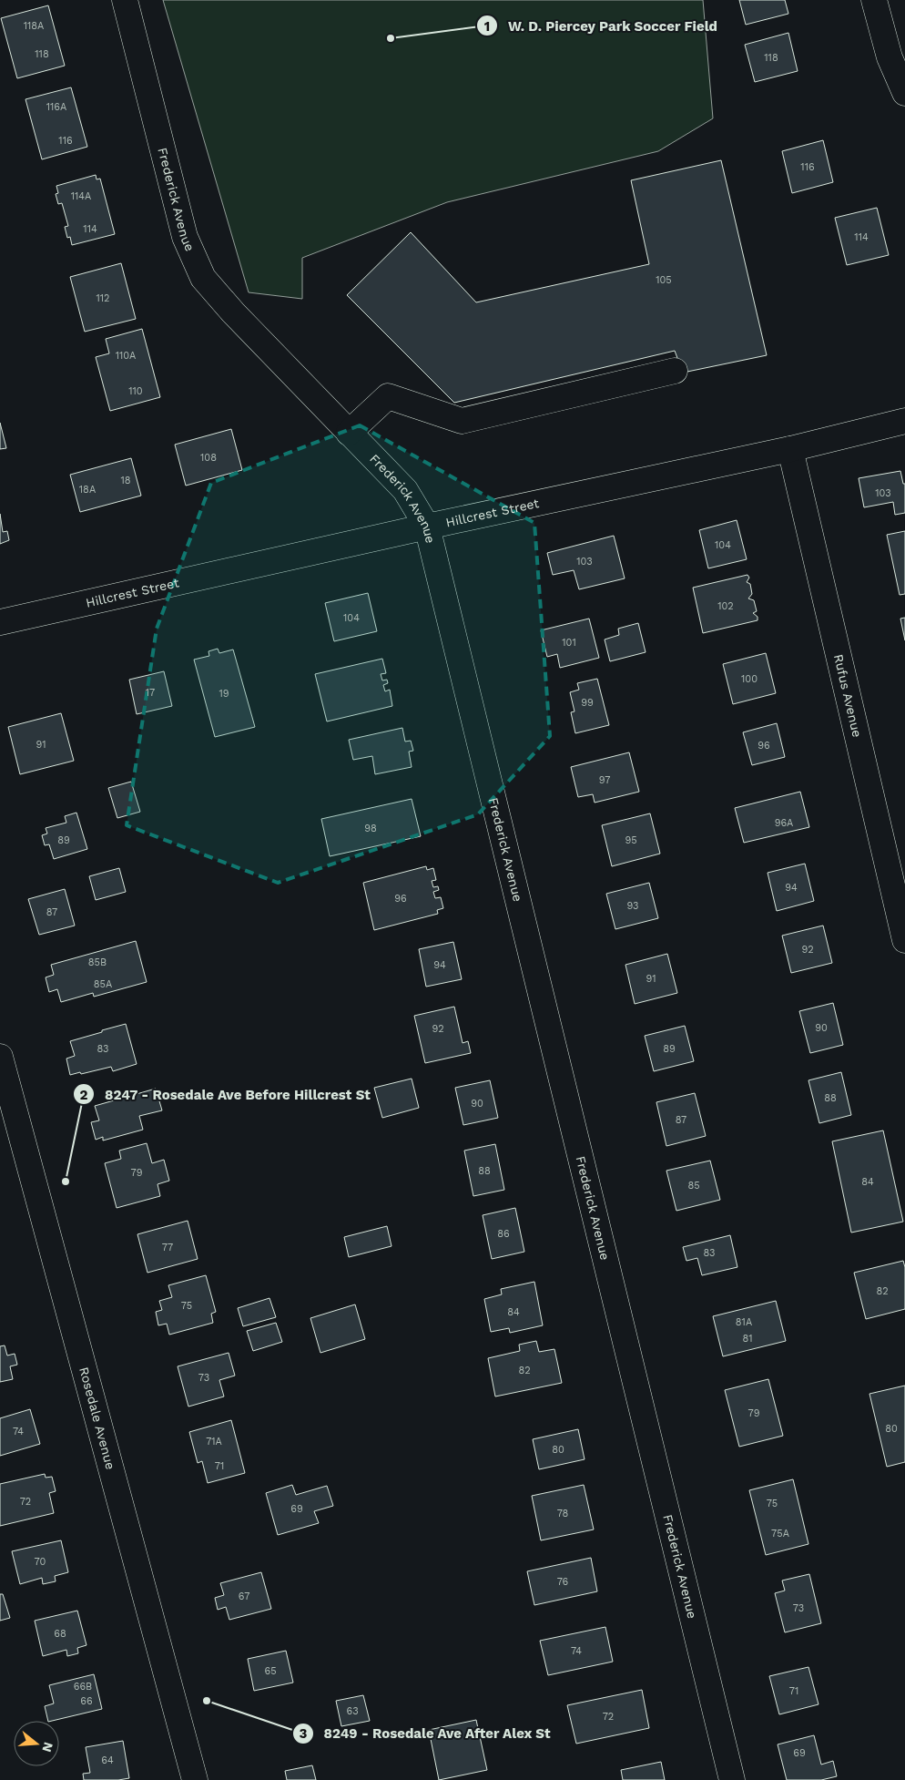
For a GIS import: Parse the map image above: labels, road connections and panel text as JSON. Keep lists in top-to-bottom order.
{
  "streets": {
    "street": [
      "Frederick Avenue",
      "Hillcrest Street",
      "Rufus Avenue",
      "Rosedale Avenue"
    ]
  },
  "crossings": [
    ["Frederick Avenue", "Hillcrest Street"],
    ["Hillcrest Street", "Rufus Avenue"]
  ],
  "places": ["W. D. Piercey Park Soccer Field", "8247 - Rosedale Ave Before Hillcrest St", "8249 - Rosedale Ave After Alex St"],
  "house_numbers": [
    "118A",
    "118",
    "118",
    "116A",
    "116",
    "116",
    "114A",
    "114",
    "114",
    "105",
    "112",
    "110A",
    "110",
    "108",
    "18",
    "18A",
    "103",
    "104",
    "103",
    "102",
    "104",
    "101",
    "100",
    "17",
    "19",
    "99",
    "91",
    "96",
    "97",
    "96A",
    "98",
    "89",
    "95",
    "94",
    "96",
    "93",
    "87",
    "92",
    "85B",
    "94",
    "91",
    "85A",
    "90",
    "92",
    "83",
    "89",
    "88",
    "90",
    "87",
    "88",
    "79",
    "84",
    "85",
    "86",
    "77",
    "83",
    "82",
    "75",
    "84",
    "81A",
    "81",
    "82",
    "73",
    "79",
    "80",
    "74",
    "71A",
    "80",
    "71",
    "72",
    "75",
    "69",
    "78",
    "75A",
    "70",
    "76",
    "67",
    "73",
    "68",
    "74",
    "65",
    "66B",
    "71",
    "66",
    "63",
    "72",
    "69",
    "64"
  ],
  "north": "right"
}
